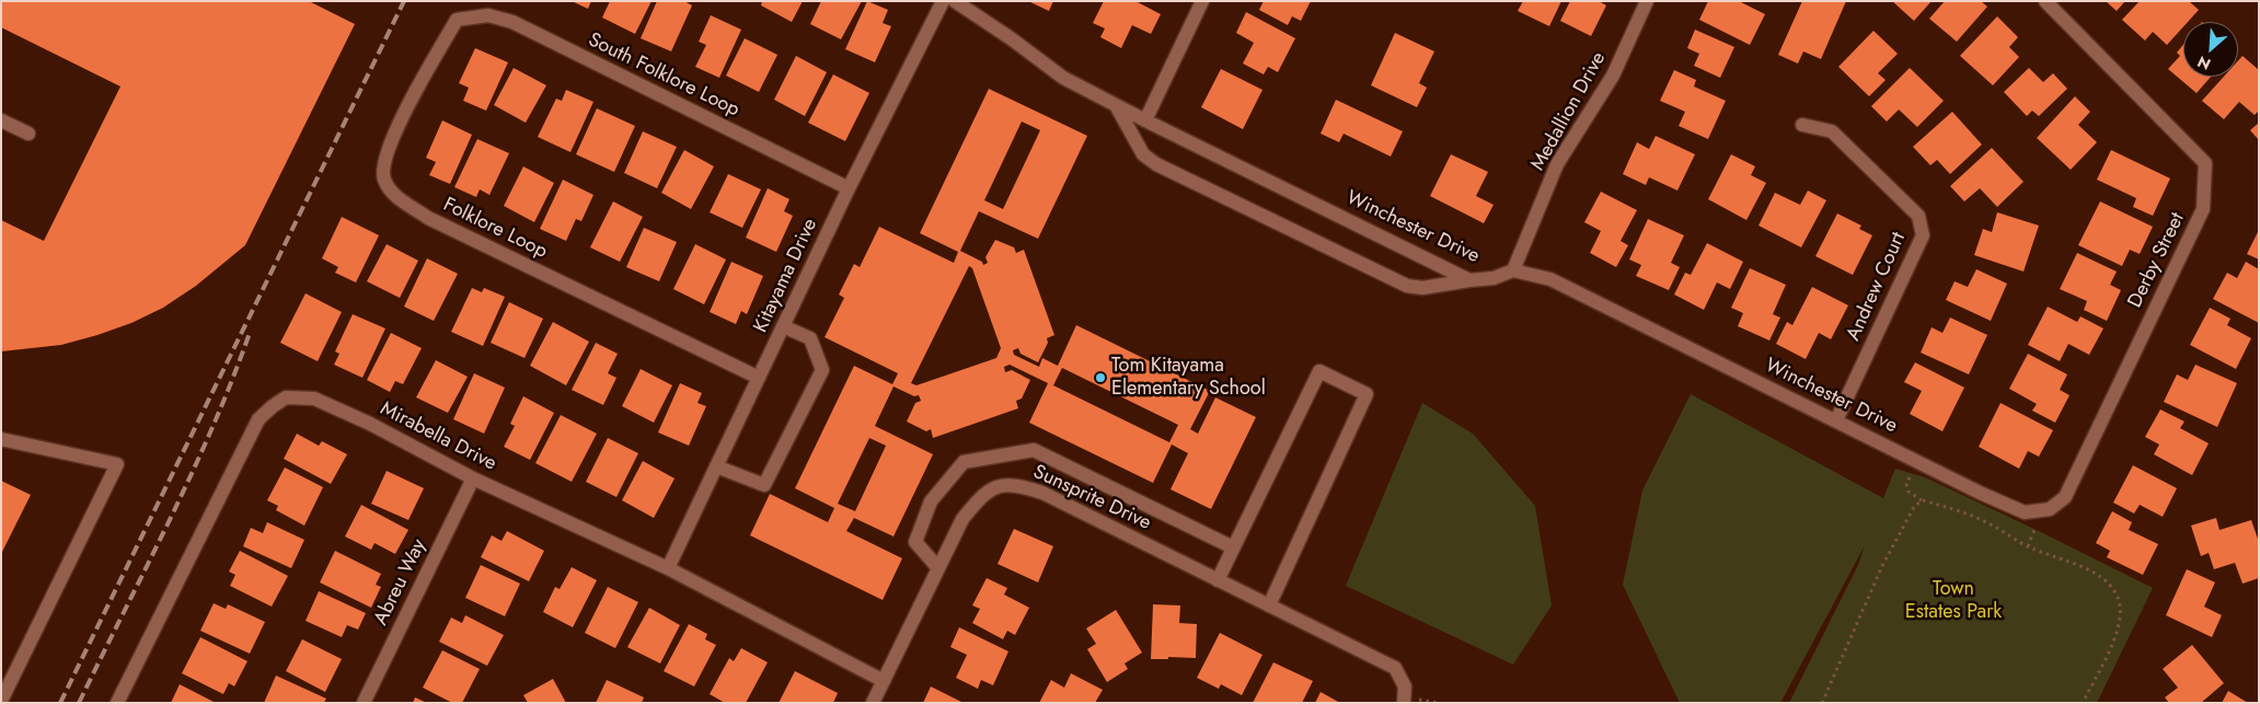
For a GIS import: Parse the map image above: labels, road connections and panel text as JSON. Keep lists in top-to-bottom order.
{
  "streets": {
    "street": [
      "South Folklore Loop",
      "Medallion Drive",
      "Winchester Drive",
      "Folklore Loop",
      "Derby Street",
      "Kitayama Drive",
      "Andrew Court",
      "Mirabella Drive",
      "Sunsprite Drive",
      "Abreu Way"
    ]
  },
  "crossings": [
    ["South Folklore Loop", "Folklore Loop"],
    ["South Folklore Loop", "Kitayama Drive"],
    ["Medallion Drive", "Winchester Drive"],
    ["Winchester Drive", "Derby Street"],
    ["Winchester Drive", "Andrew Court"],
    ["Folklore Loop", "Kitayama Drive"],
    ["Kitayama Drive", "Mirabella Drive"],
    ["Mirabella Drive", "Sunsprite Drive"],
    ["Mirabella Drive", "Abreu Way"]
  ],
  "parks": ["Town Estates Park"],
  "places": ["Tom Kitayama Elementary School"],
  "north": "bottom left"
}
